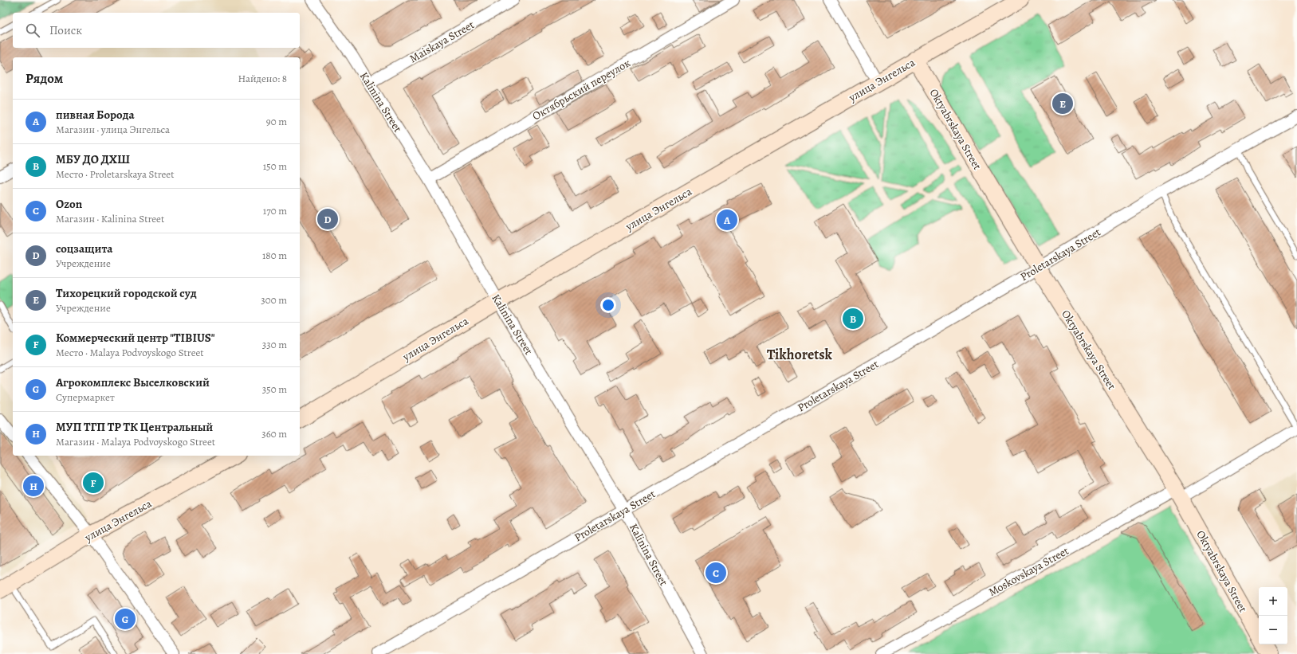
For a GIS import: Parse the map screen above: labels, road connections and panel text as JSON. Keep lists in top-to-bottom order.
{
  "streets": {
    "main road": ["улица Энгельса", "Oktyabrskaya Street"],
    "street": [
      "Maiskaya Street",
      "Октябрьский переулок",
      "Kalinina Street",
      "Proletarskaya Street",
      "Moskovskaya Street"
    ]
  },
  "crossings": [
    ["Maiskaya Street", "Kalinina Street"],
    ["улица Энгельса", "Kalinina Street"],
    ["улица Энгельса", "Oktyabrskaya Street"],
    ["Октябрьский переулок", "Kalinina Street"],
    ["Kalinina Street", "Proletarskaya Street"],
    ["Oktyabrskaya Street", "Proletarskaya Street"],
    ["Oktyabrskaya Street", "Moskovskaya Street"]
  ],
  "districts": ["Tikhoretsk"],
  "page": {
    "search": "Поиск",
    "heading": ["Рядом", "Найдено: 8"],
    "pins": [
      "E",
      "D",
      "A",
      "B",
      "F",
      "H",
      "C",
      "G"
    ],
    "list": [
      {
        "mark": "A",
        "name": "пивная Борода",
        "note": "Магазин · улица Энгельса",
        "value": "90 m"
      },
      {
        "mark": "B",
        "name": "МБУ ДО ДХШ",
        "note": "Место · Proletarskaya Street",
        "value": "150 m"
      },
      {
        "mark": "C",
        "name": "Ozon",
        "note": "Магазин · Kalinina Street",
        "value": "170 m"
      },
      {
        "mark": "D",
        "name": "соцзащита",
        "note": "Учреждение",
        "value": "180 m"
      },
      {
        "mark": "E",
        "name": "Тихорецкий городской суд",
        "note": "Учреждение",
        "value": "300 m"
      },
      {
        "mark": "F",
        "name": "Коммерческий центр \"TIBIUS\"",
        "note": "Место · Malaya Podvoyskogo Street",
        "value": "330 m"
      },
      {
        "mark": "G",
        "name": "Агрокомплекс Выселковский",
        "note": "Супермаркет",
        "value": "350 m"
      },
      {
        "mark": "H",
        "name": "МУП ТГП ТР ТК Центральный",
        "note": "Магазин · Malaya Podvoyskogo Street",
        "value": "360 m"
      }
    ],
    "map_buttons": ["+", "−"]
  }
}
